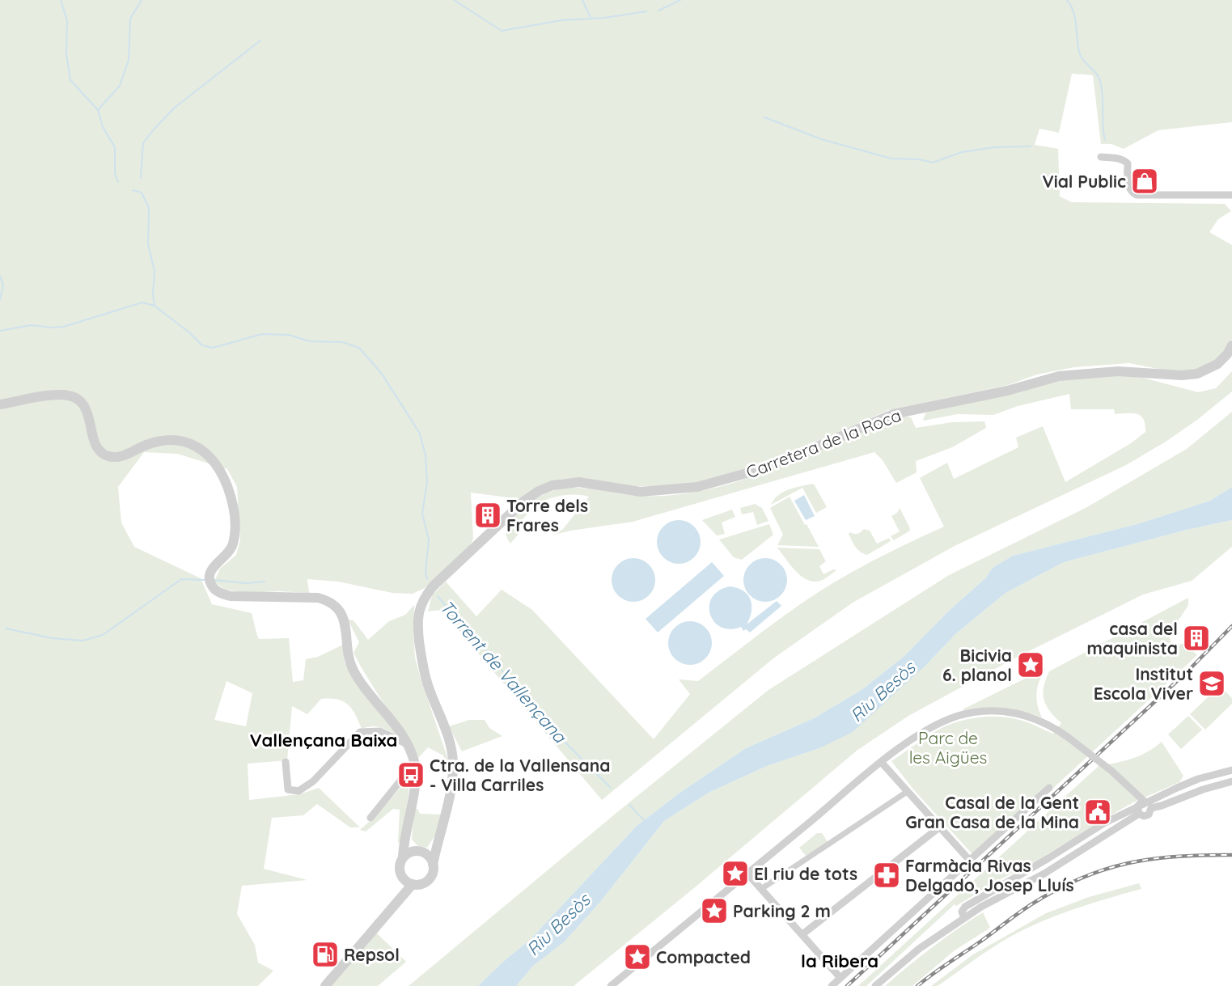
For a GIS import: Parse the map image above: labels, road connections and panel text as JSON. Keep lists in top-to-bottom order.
{
  "streets": {
    "street": ["Carretera de la Roca"]
  },
  "districts": ["Vallençana Baixa", "la Ribera"],
  "water": ["Torrent de Vallençana", "Riu Besòs"],
  "parks": ["Parc de les Aigües"],
  "places": {
    "shop": ["Vial Public"],
    "building": ["Torre dels Frares", "casa del maquinista"],
    "place": [
      "Bicivia 6. planol",
      "El riu de tots",
      "Parking 2 m",
      "Compacted"
    ],
    "school or university": ["Institut Escola Viver"],
    "bus stop": ["Ctra. de la Vallensana - Villa Carriles"],
    "public building": ["Casal de la Gent Gran Casa de la Mina"],
    "pharmacy": ["Farmàcia Rivas Delgado, Josep Lluís"],
    "fuel station": ["Repsol"]
  }
}
